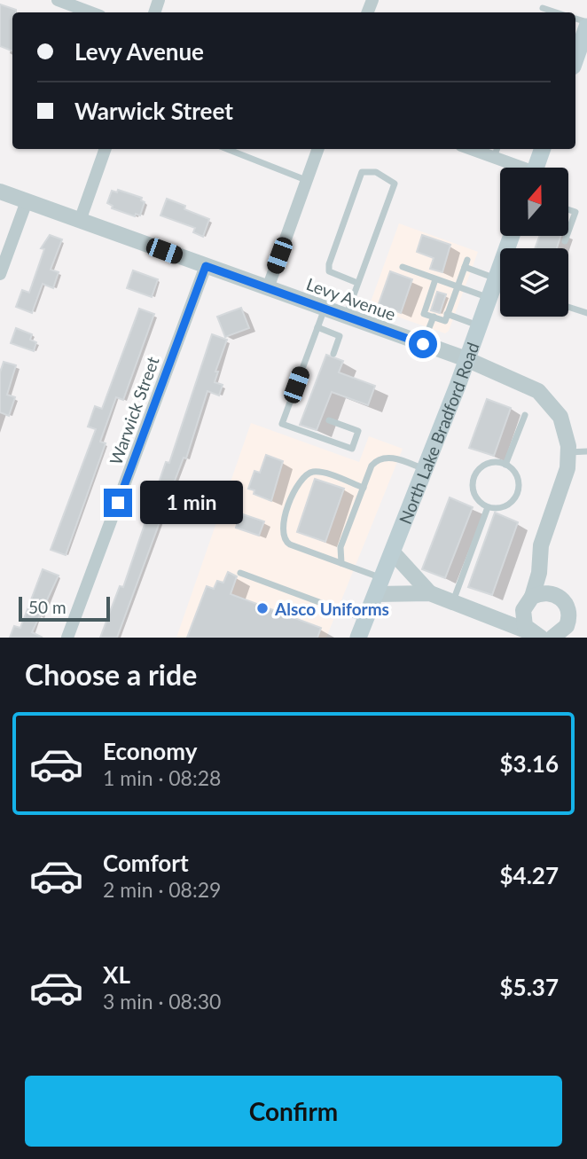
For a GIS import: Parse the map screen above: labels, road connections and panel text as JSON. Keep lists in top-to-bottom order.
{
  "streets": {
    "main road": ["North Lake Bradford Road"],
    "street": ["Levy Avenue", "Warwick Street"]
  },
  "crossings": [
    ["Levy Avenue", "Warwick Street"],
    ["Levy Avenue", "North Lake Bradford Road"]
  ],
  "places": ["Alsco Uniforms"],
  "scale_bar": "50 m",
  "north": "top",
  "page": {
    "banner": ["Levy Avenue", "Warwick Street"],
    "bubble": "1 min",
    "scale": "50 m",
    "heading": "Choose a ride",
    "list": [
      {
        "name": "Economy",
        "note": "1 min · 08:28",
        "value": "$3.16"
      },
      {
        "name": "Comfort",
        "note": "2 min · 08:29",
        "value": "$4.27"
      },
      {
        "name": "XL",
        "note": "3 min · 08:30",
        "value": "$5.37"
      }
    ],
    "buttons": "Confirm"
  }
}
